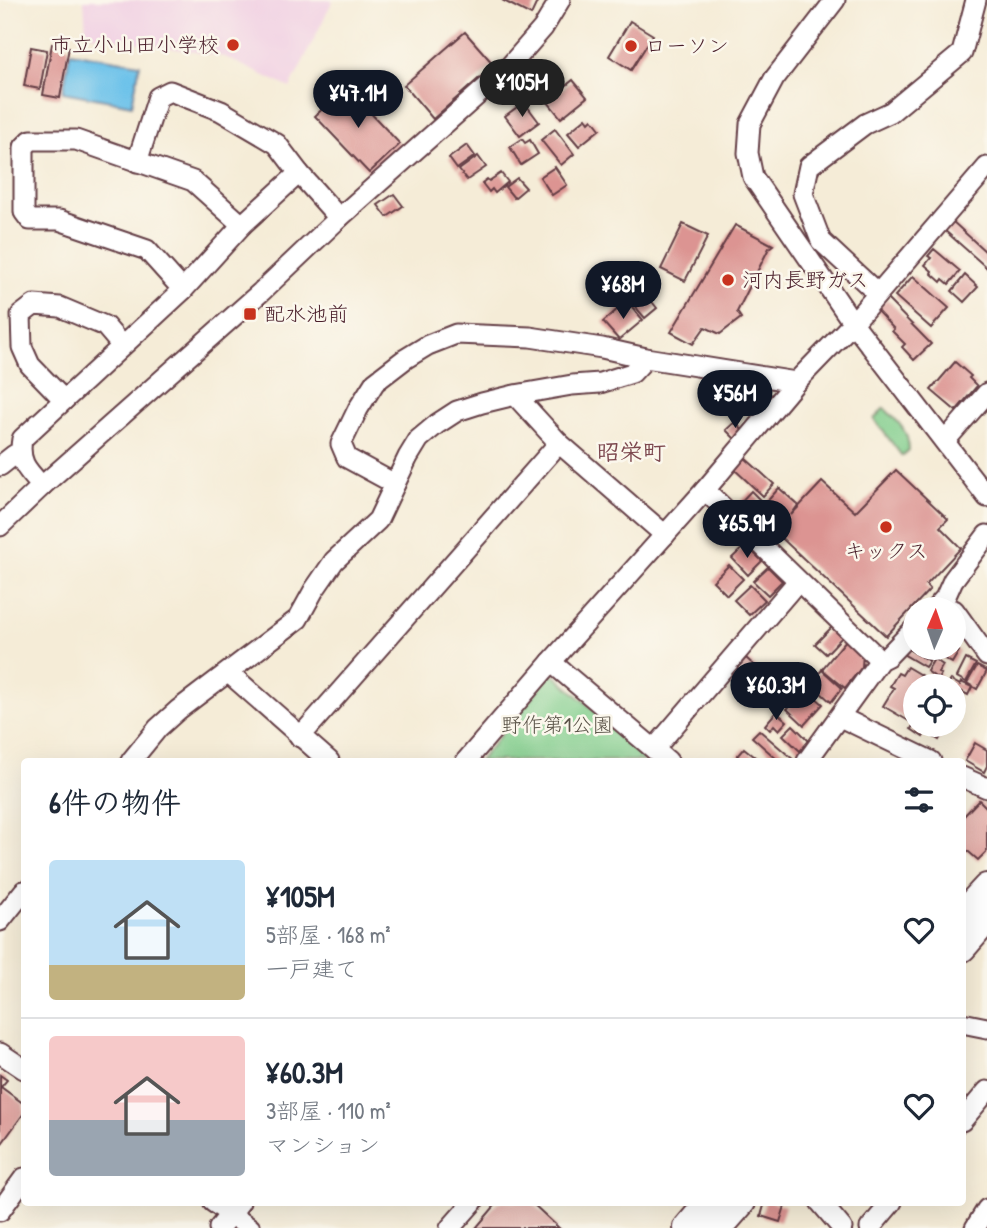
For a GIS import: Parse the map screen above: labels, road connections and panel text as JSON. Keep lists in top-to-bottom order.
{
  "districts": ["昭栄町"],
  "parks": ["野作第1公園"],
  "places": {
    "other": [
      "市立小山田小学校",
      "ローソン",
      "河内長野ガス",
      "キックス"
    ],
    "transit": ["配水池前"]
  },
  "north": "top",
  "page": {
    "price": [
      "¥105M",
      "¥47.1M",
      "¥68M",
      "¥56M",
      "¥65.9M",
      "¥60.3M"
    ],
    "heading": "6件の物件",
    "list": [
      {
        "name": "¥105M",
        "note": "5部屋 · 168 m² · 一戸建て"
      },
      {
        "name": "¥60.3M",
        "note": "3部屋 · 110 m² · マンション"
      }
    ]
  }
}
